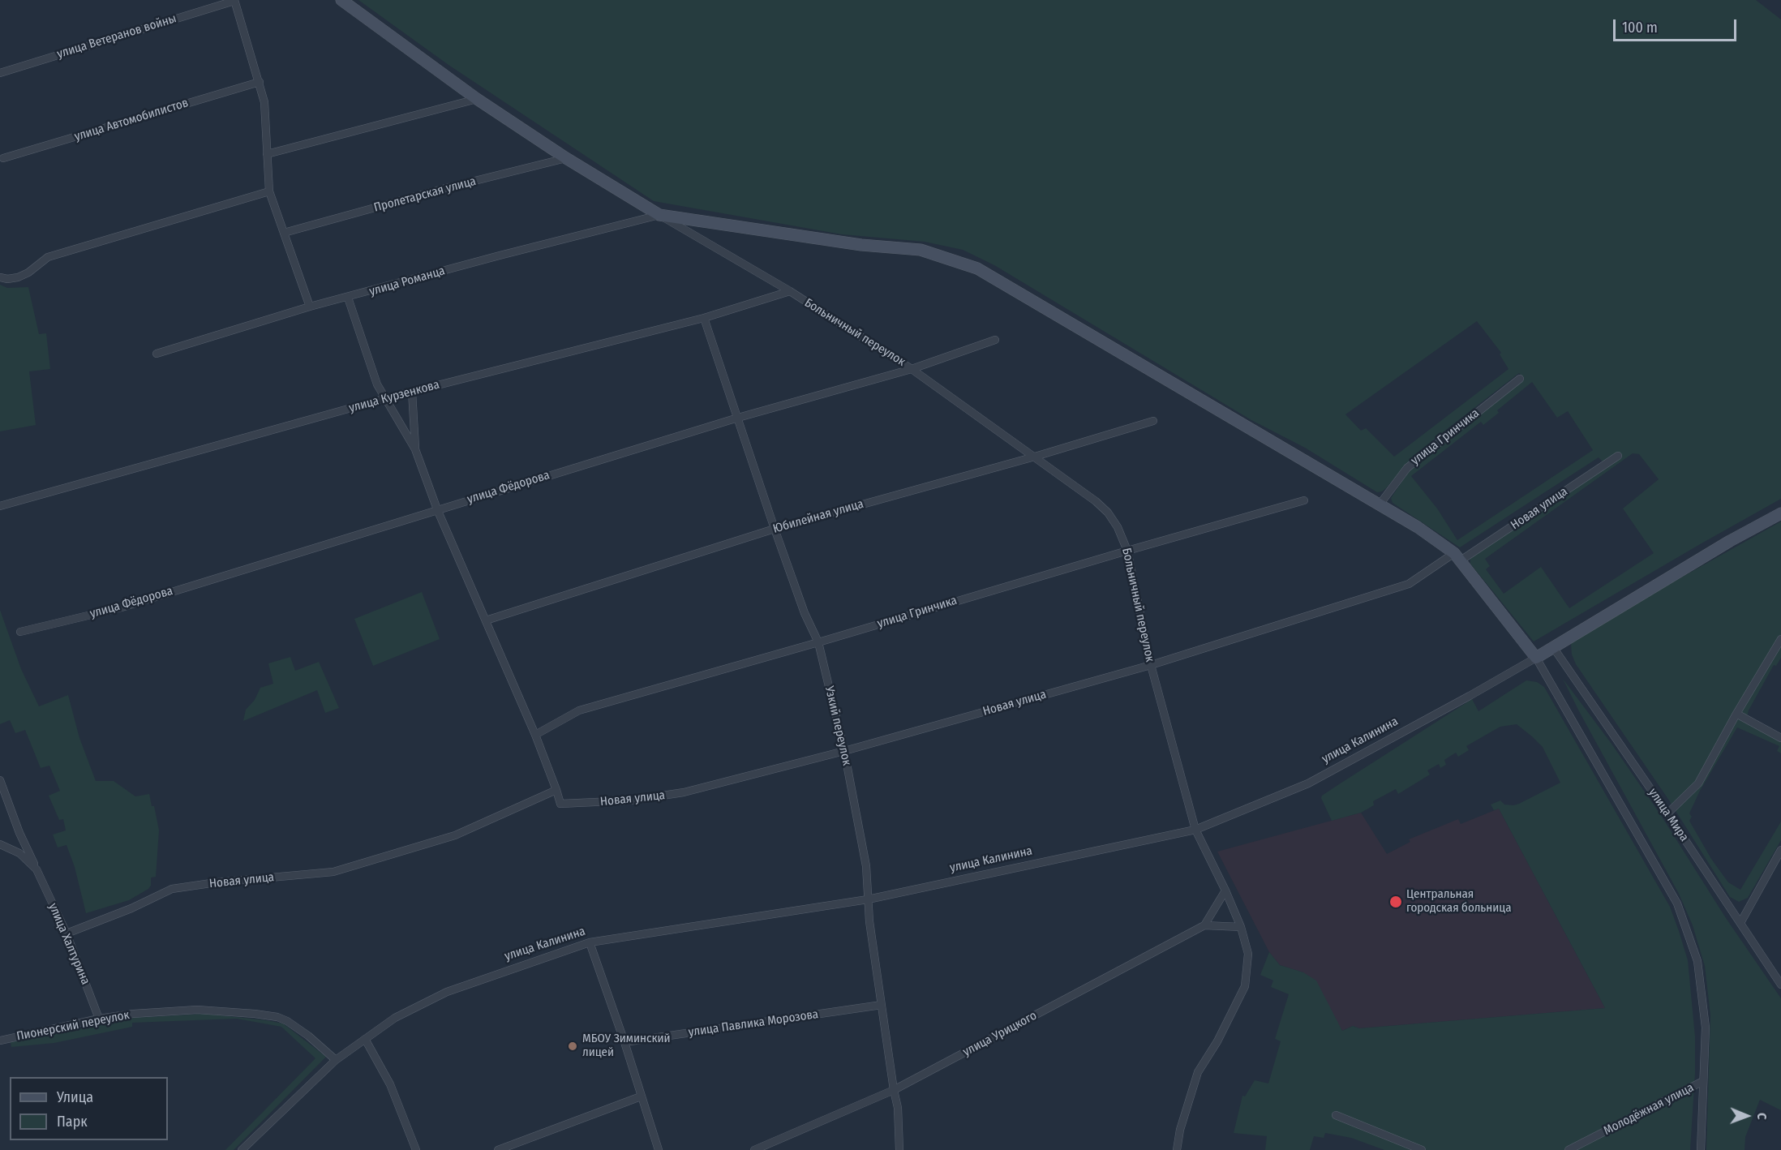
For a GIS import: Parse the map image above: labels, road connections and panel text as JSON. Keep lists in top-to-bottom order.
{
  "streets": {
    "street": [
      "улица Ветеранов войны",
      "улица Автомобилистов",
      "Пролетарская улица",
      "улица Романца",
      "Больничный переулок",
      "улица Курзенкова",
      "улица Гринчика",
      "улица Фёдорова",
      "Новая улица",
      "Юбилейная улица",
      "Узкий переулок",
      "улица Калинина",
      "улица Мира",
      "улица Халтурина",
      "улица Павлика Морозова",
      "Пионерский переулок",
      "улица Урицкого",
      "Молодёжная улица"
    ]
  },
  "crossings": [
    ["улица Романца", "Больничный переулок"],
    ["Больничный переулок", "улица Курзенкова"],
    ["Больничный переулок", "улица Гринчика"],
    ["Больничный переулок", "улица Фёдорова"],
    ["Больничный переулок", "Новая улица"],
    ["Больничный переулок", "Юбилейная улица"],
    ["Больничный переулок", "улица Калинина"],
    ["улица Курзенкова", "Узкий переулок"],
    ["улица Гринчика", "Узкий переулок"],
    ["улица Фёдорова", "Узкий переулок"],
    ["Новая улица", "Узкий переулок"],
    ["Новая улица", "улица Халтурина"],
    ["Юбилейная улица", "Узкий переулок"],
    ["Узкий переулок", "улица Калинина"],
    ["Узкий переулок", "улица Павлика Морозова"],
    ["Узкий переулок", "улица Урицкого"],
    ["улица Калинина", "улица Мира"],
    ["улица Калинина", "Пионерский переулок"],
    ["улица Халтурина", "Пионерский переулок"]
  ],
  "places": ["Центральная городская больница", "МБОУ Зиминский лицей"],
  "legend": ["Улица", "Парк"],
  "scale_bar": "100 m",
  "north": "right"
}
